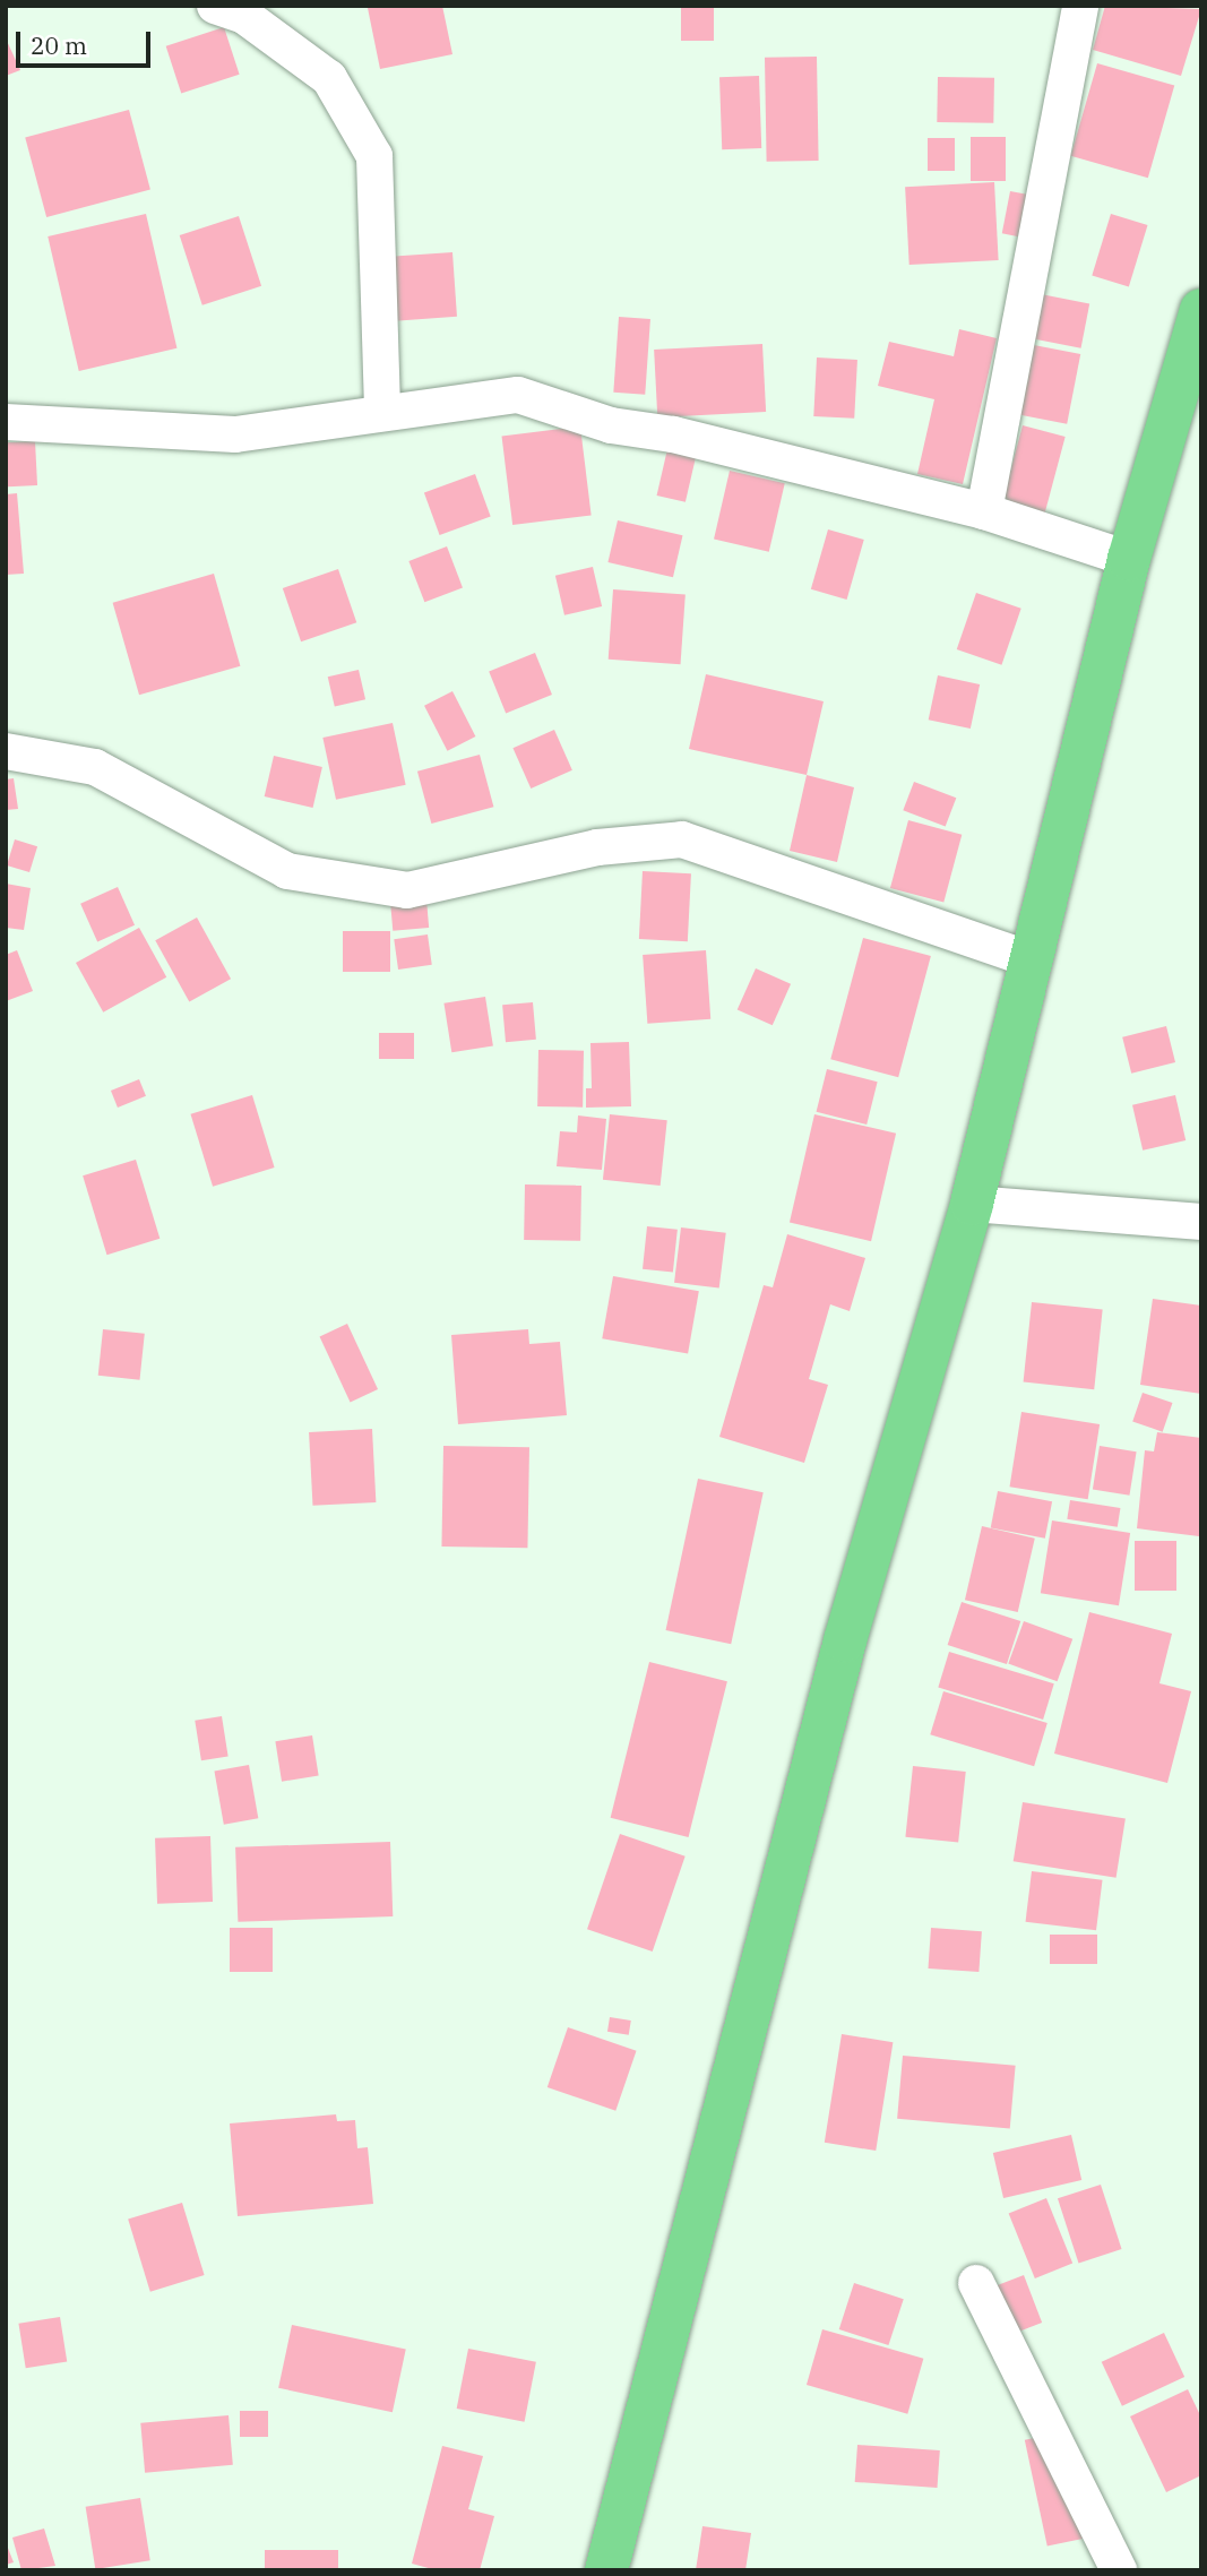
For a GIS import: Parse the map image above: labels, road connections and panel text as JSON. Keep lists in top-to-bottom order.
{
  "scale_bar": "20 m"
}
